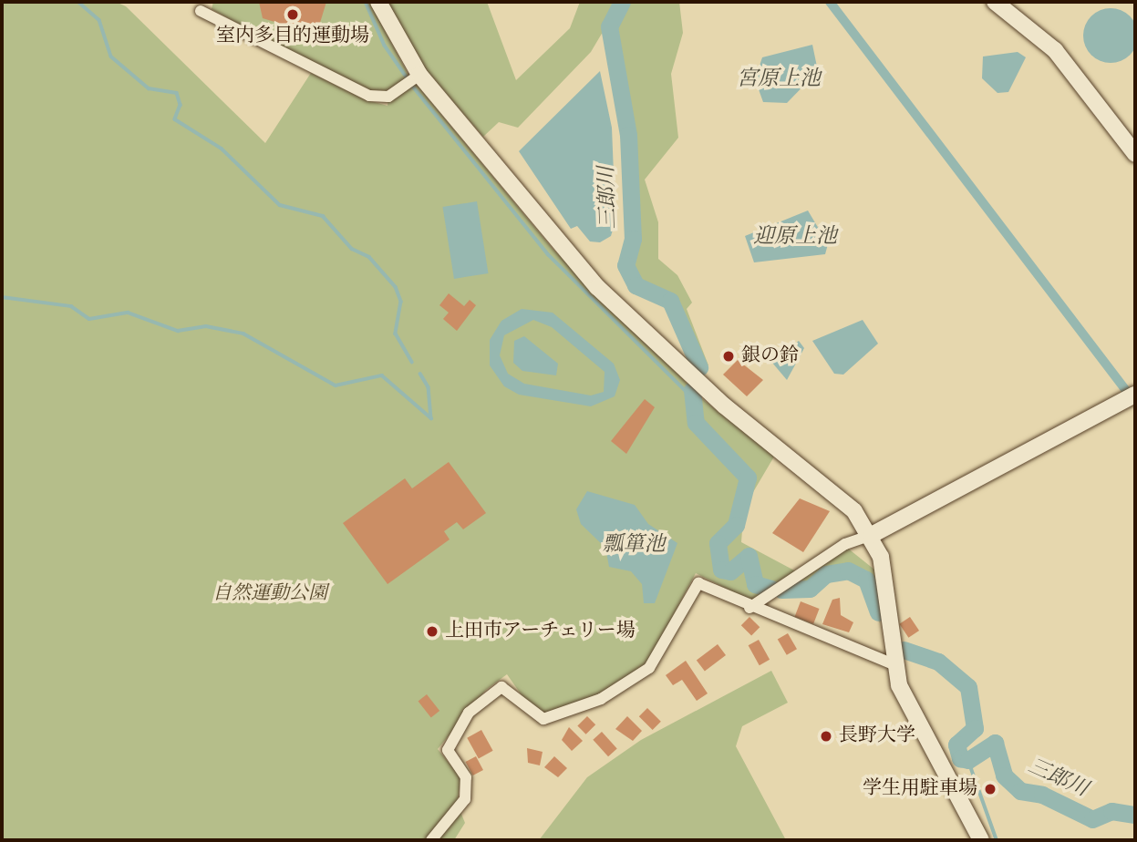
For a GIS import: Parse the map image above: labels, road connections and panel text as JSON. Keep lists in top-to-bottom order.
{
  "water": [
    "宮原上池",
    "三郎川",
    "迎原上池",
    "瓢箪池"
  ],
  "parks": ["自然運動公園"],
  "places": [
    "室内多目的運動場",
    "銀の鈴",
    "上田市アーチェリー場",
    "長野大学",
    "学生用駐車場"
  ]
}
